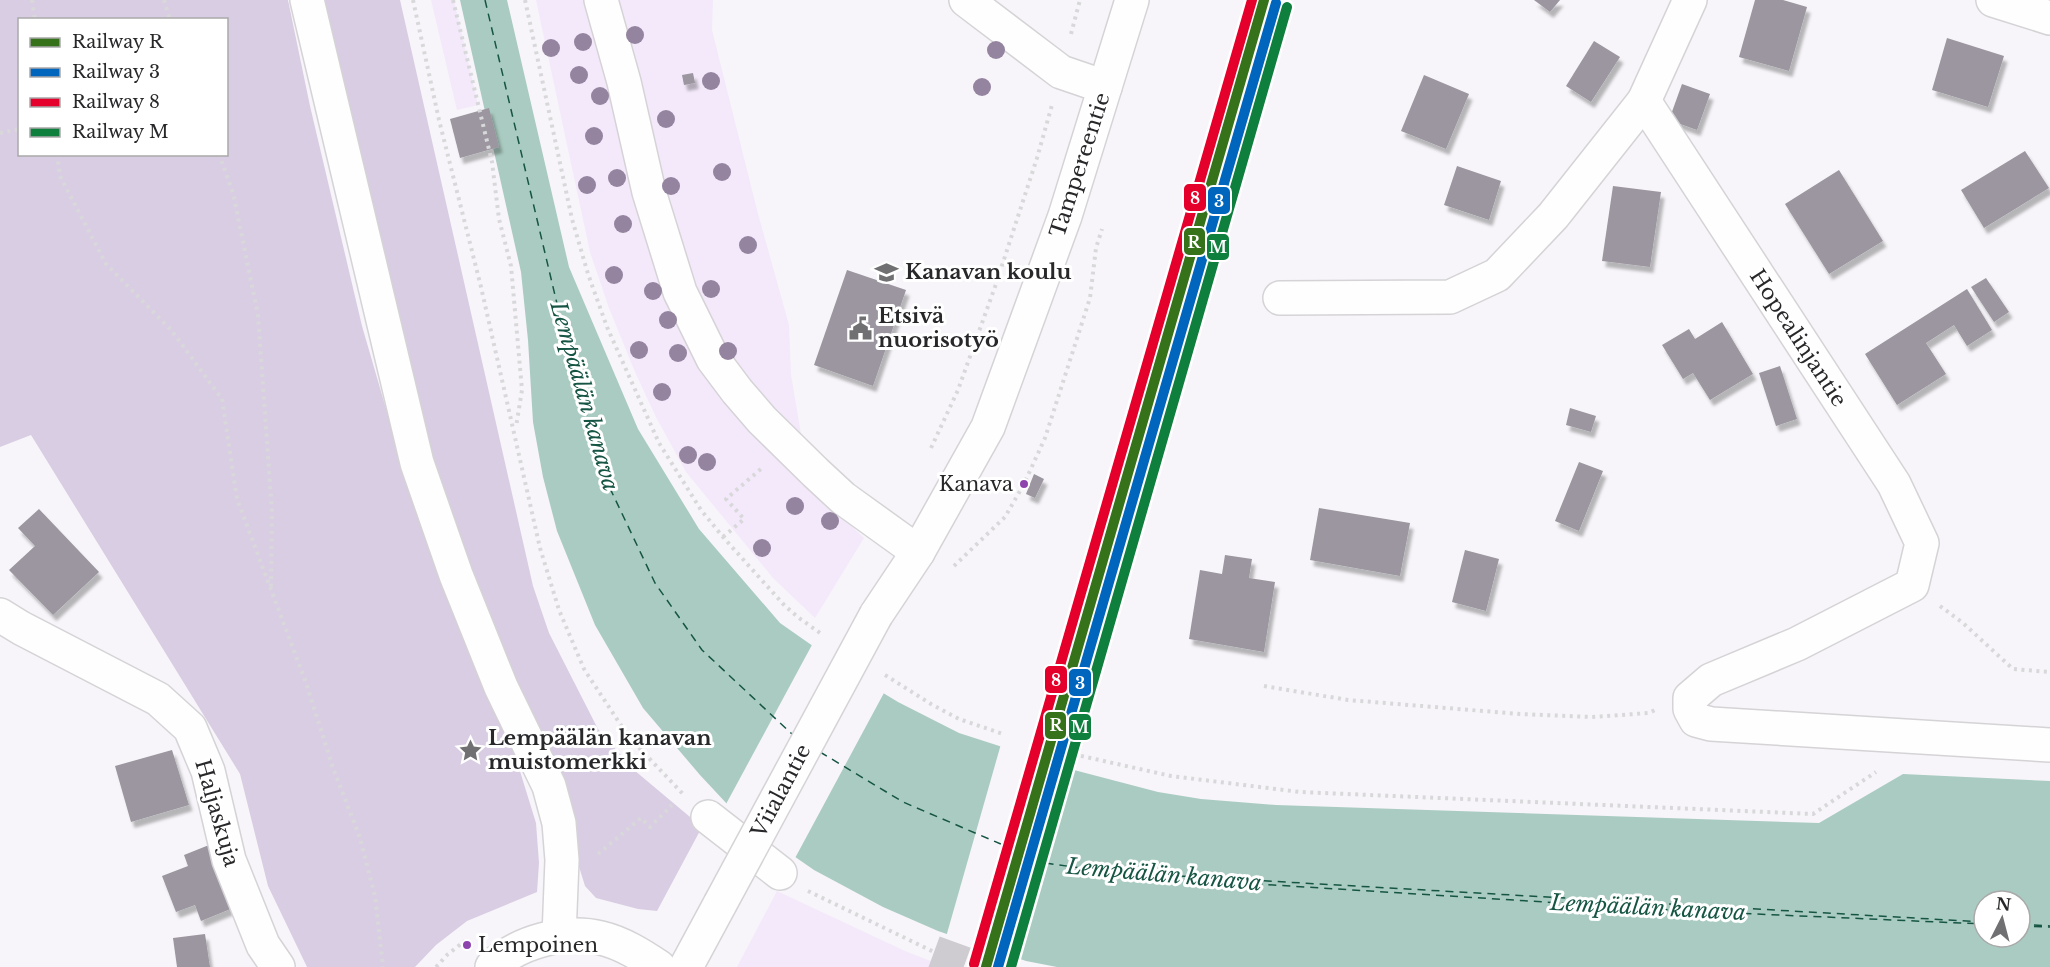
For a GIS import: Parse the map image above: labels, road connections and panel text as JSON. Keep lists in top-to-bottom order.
{
  "streets": {
    "street": [
      "Tampereentie",
      "Hopealinjantie",
      "Viialantie",
      "Haljaskuja"
    ]
  },
  "crossings": [
    ["Tampereentie", "Viialantie"]
  ],
  "water": ["Lempäälän kanava"],
  "places": {
    "school or university": ["Kanavan koulu"],
    "public building": ["Etsivä nuorisotyö"],
    "other": ["Kanava", "Lempoinen"],
    "place": ["Lempäälän kanavan muistomerkki"]
  },
  "lines": [
    "rail line R",
    "rail line 8",
    "rail line 3",
    "rail line M"
  ],
  "legend": [
    "Railway R",
    "Railway 3",
    "Railway 8",
    "Railway M"
  ],
  "north": "top"
}
